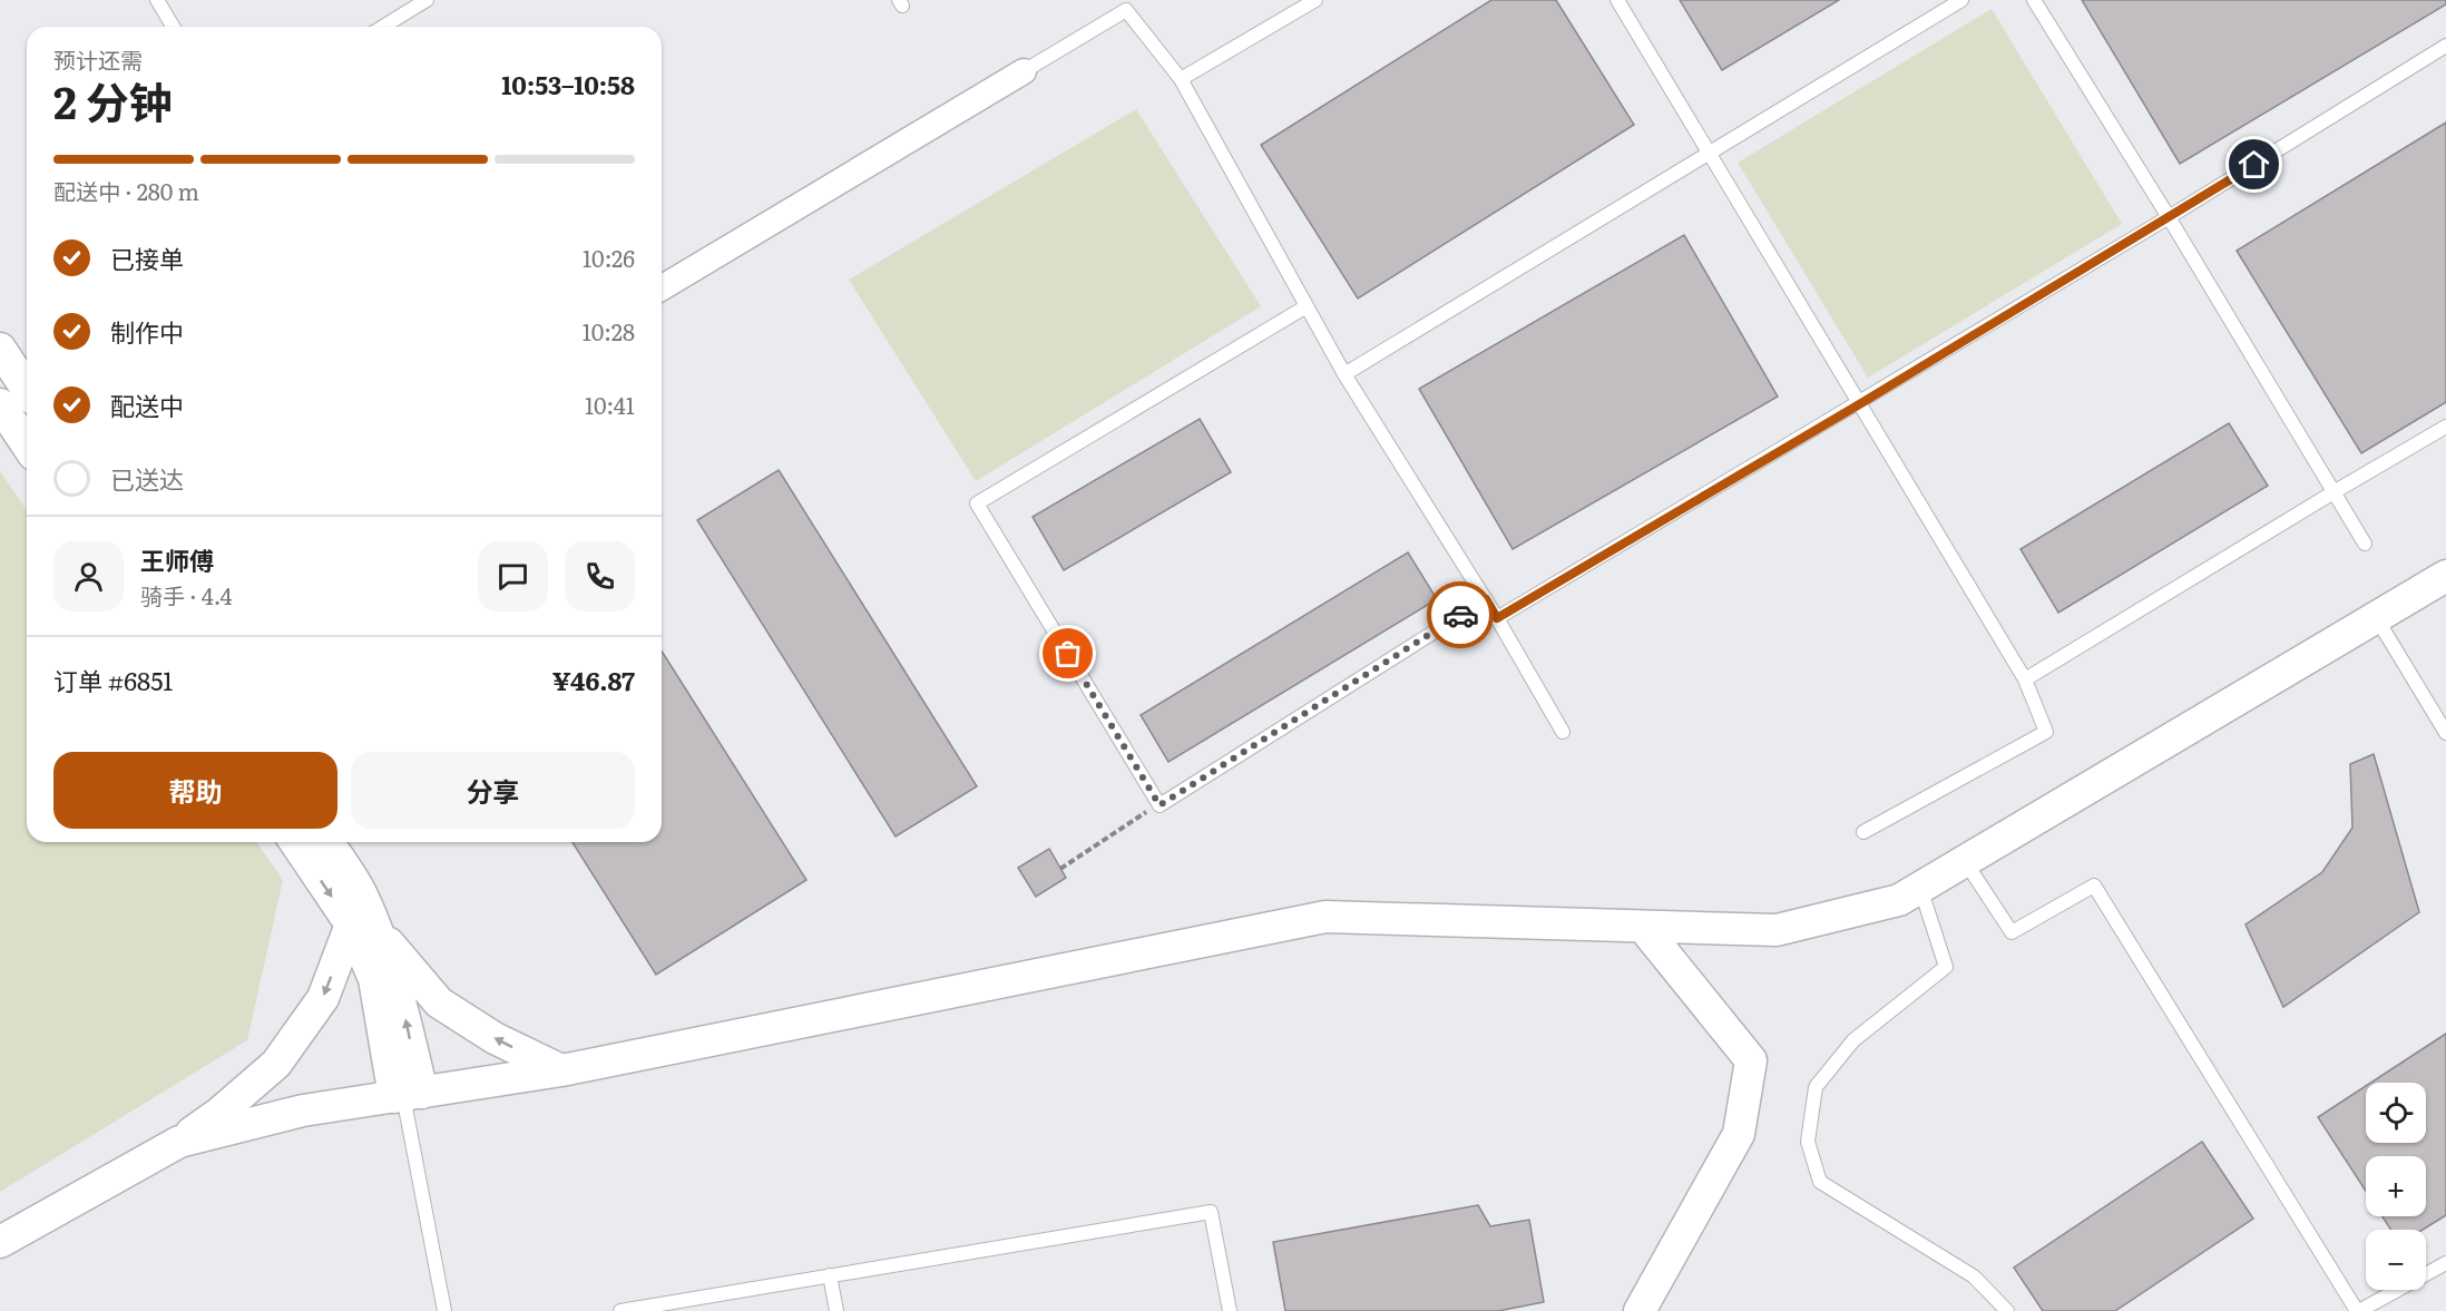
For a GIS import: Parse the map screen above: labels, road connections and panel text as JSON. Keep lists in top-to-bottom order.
{
  "page": {
    "heading": ["2 分钟", "预计还需", "10:53–10:58"],
    "panel": [
      "王师傅",
      "骑手 · 4.4",
      "订单 #6851",
      "¥46.87"
    ],
    "bar": "配送中 · 280 m",
    "list": [
      ["已接单", "10:26"],
      ["制作中", "10:28"],
      ["配送中", "10:41"],
      "已送达"
    ],
    "buttons": ["帮助", "分享"],
    "map_buttons": ["+", "−"]
  }
}
